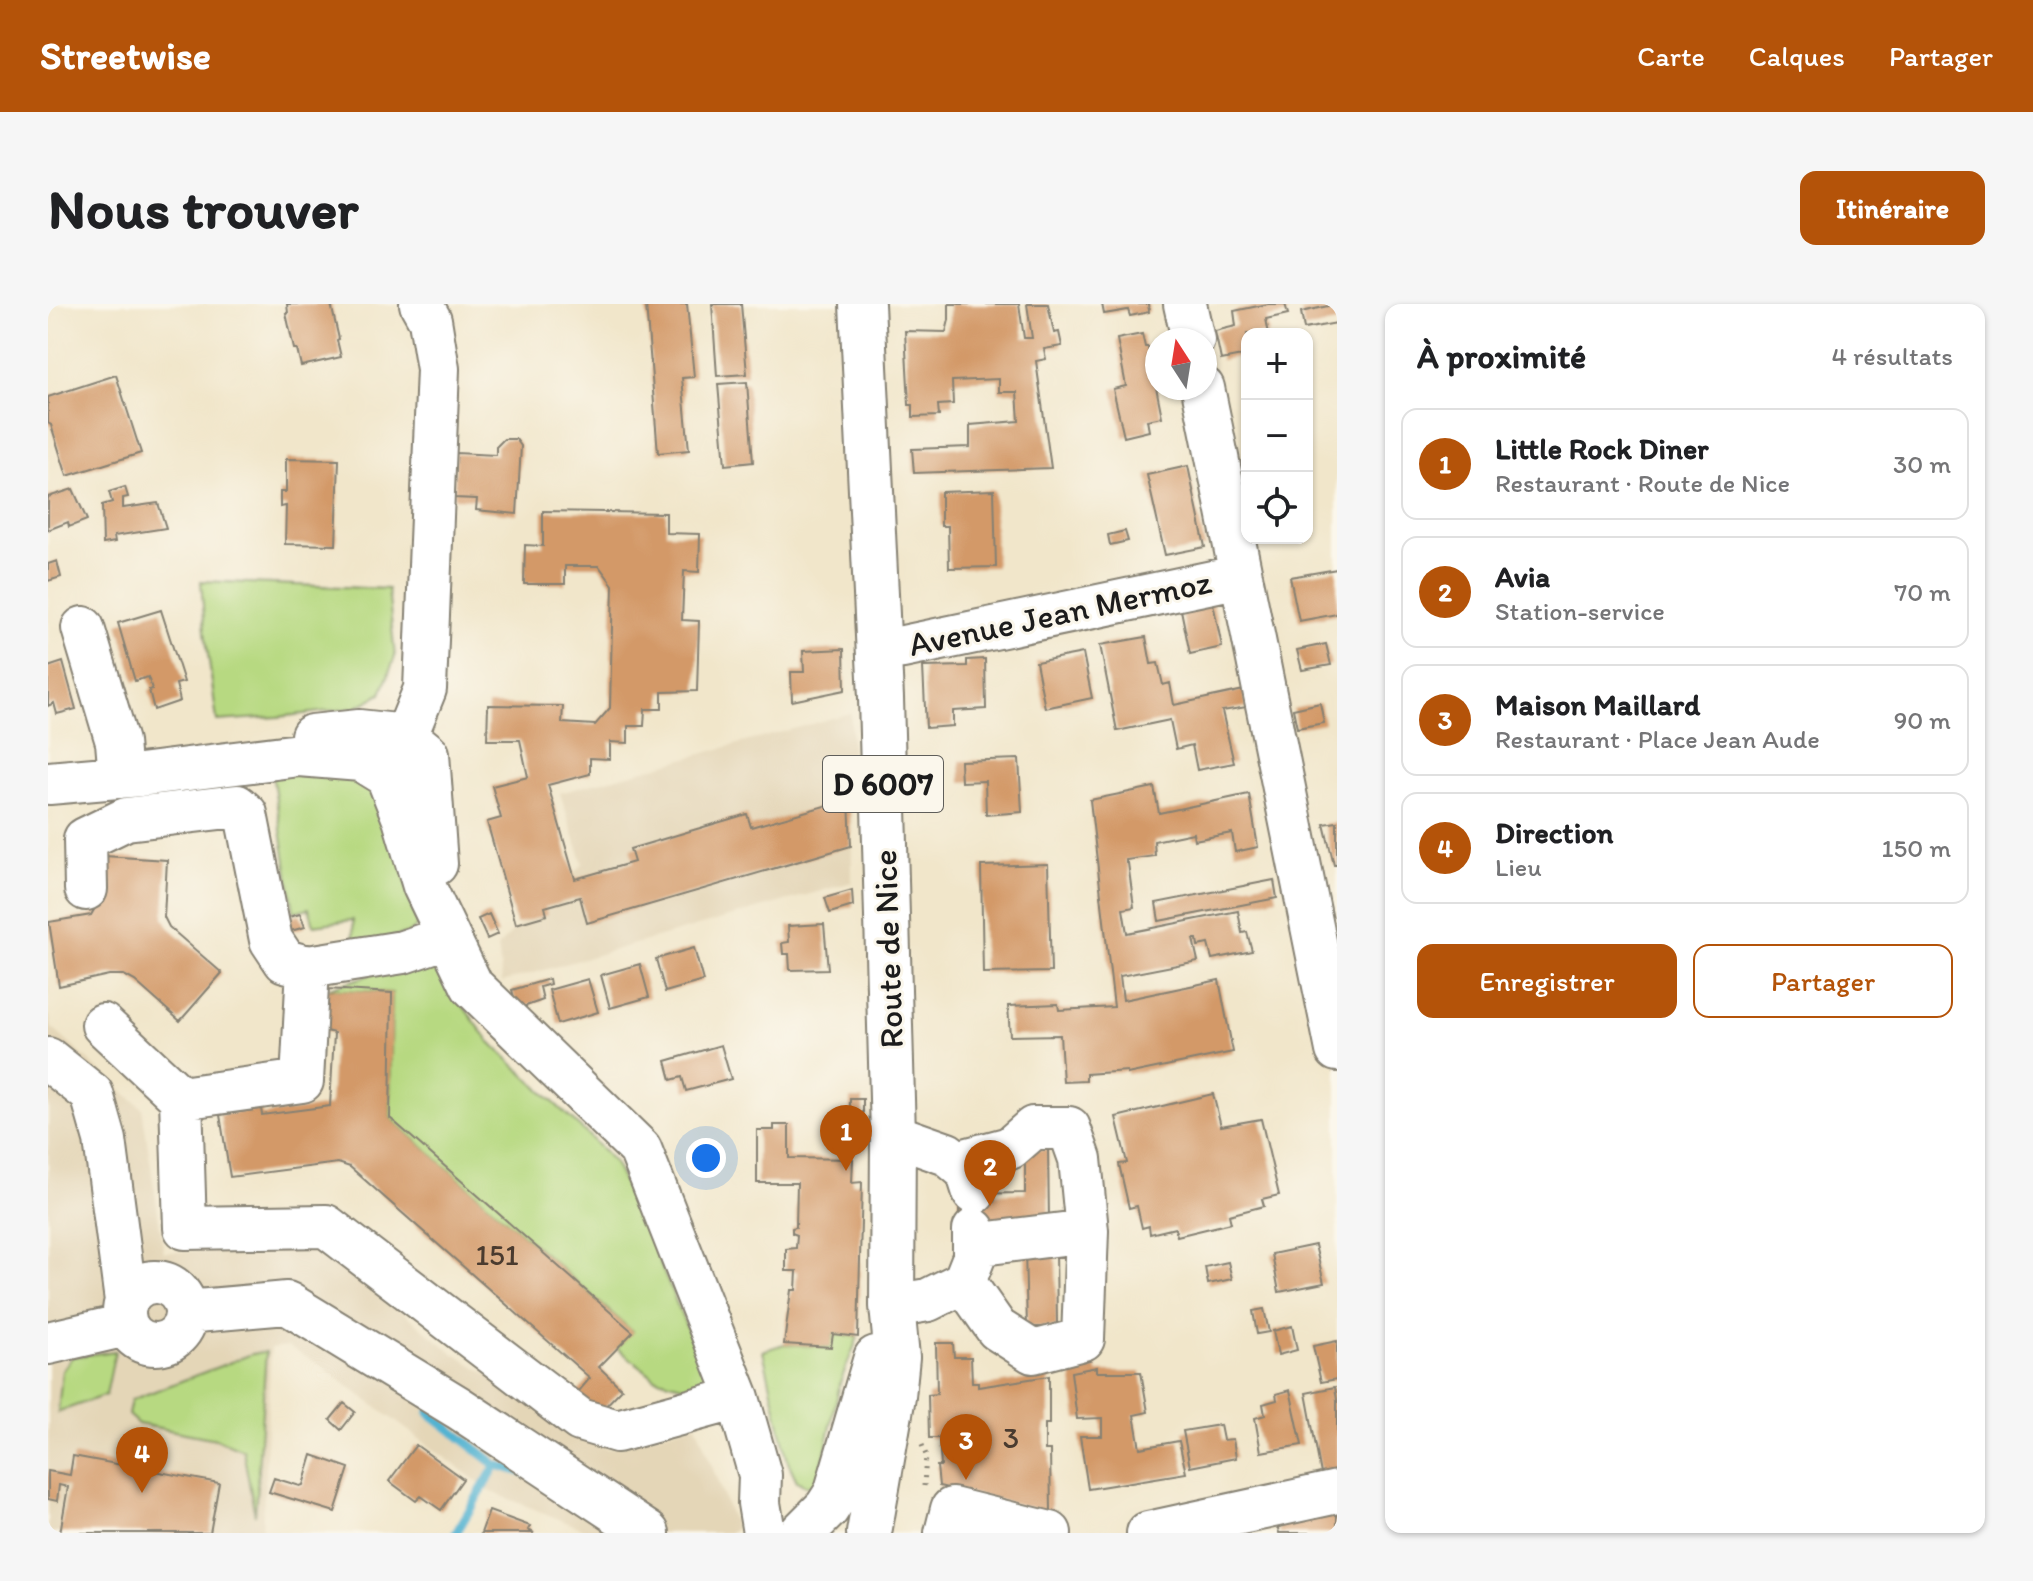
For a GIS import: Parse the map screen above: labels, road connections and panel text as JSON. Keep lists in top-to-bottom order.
{
  "streets": {
    "main road": ["D 6007", "Route de Nice"],
    "street": ["Avenue Jean Mermoz"]
  },
  "crossings": [
    ["Avenue Jean Mermoz", "Route de Nice"],
    ["D 6007", "Route de Nice"]
  ],
  "house_numbers": ["151", "3"],
  "north": "top",
  "page": {
    "header": "Streetwise",
    "nav": ["Carte", "Calques", "Partager"],
    "buttons": [
      "Itinéraire",
      ["Enregistrer", "Partager"]
    ],
    "title": "Nous trouver",
    "heading": ["À proximité", "4 résultats"],
    "map_buttons": ["+", "−"],
    "list": [
      {
        "mark": "1",
        "name": "Little Rock Diner",
        "note": "Restaurant · Route de Nice",
        "value": "30 m"
      },
      {
        "mark": "2",
        "name": "Avia",
        "note": "Station-service",
        "value": "70 m"
      },
      {
        "mark": "3",
        "name": "Maison Maillard",
        "note": "Restaurant · Place Jean Aude",
        "value": "90 m"
      },
      {
        "mark": "4",
        "name": "Direction",
        "note": "Lieu",
        "value": "150 m"
      }
    ],
    "pins": [
      "1",
      "2",
      "3",
      "4"
    ]
  }
}
